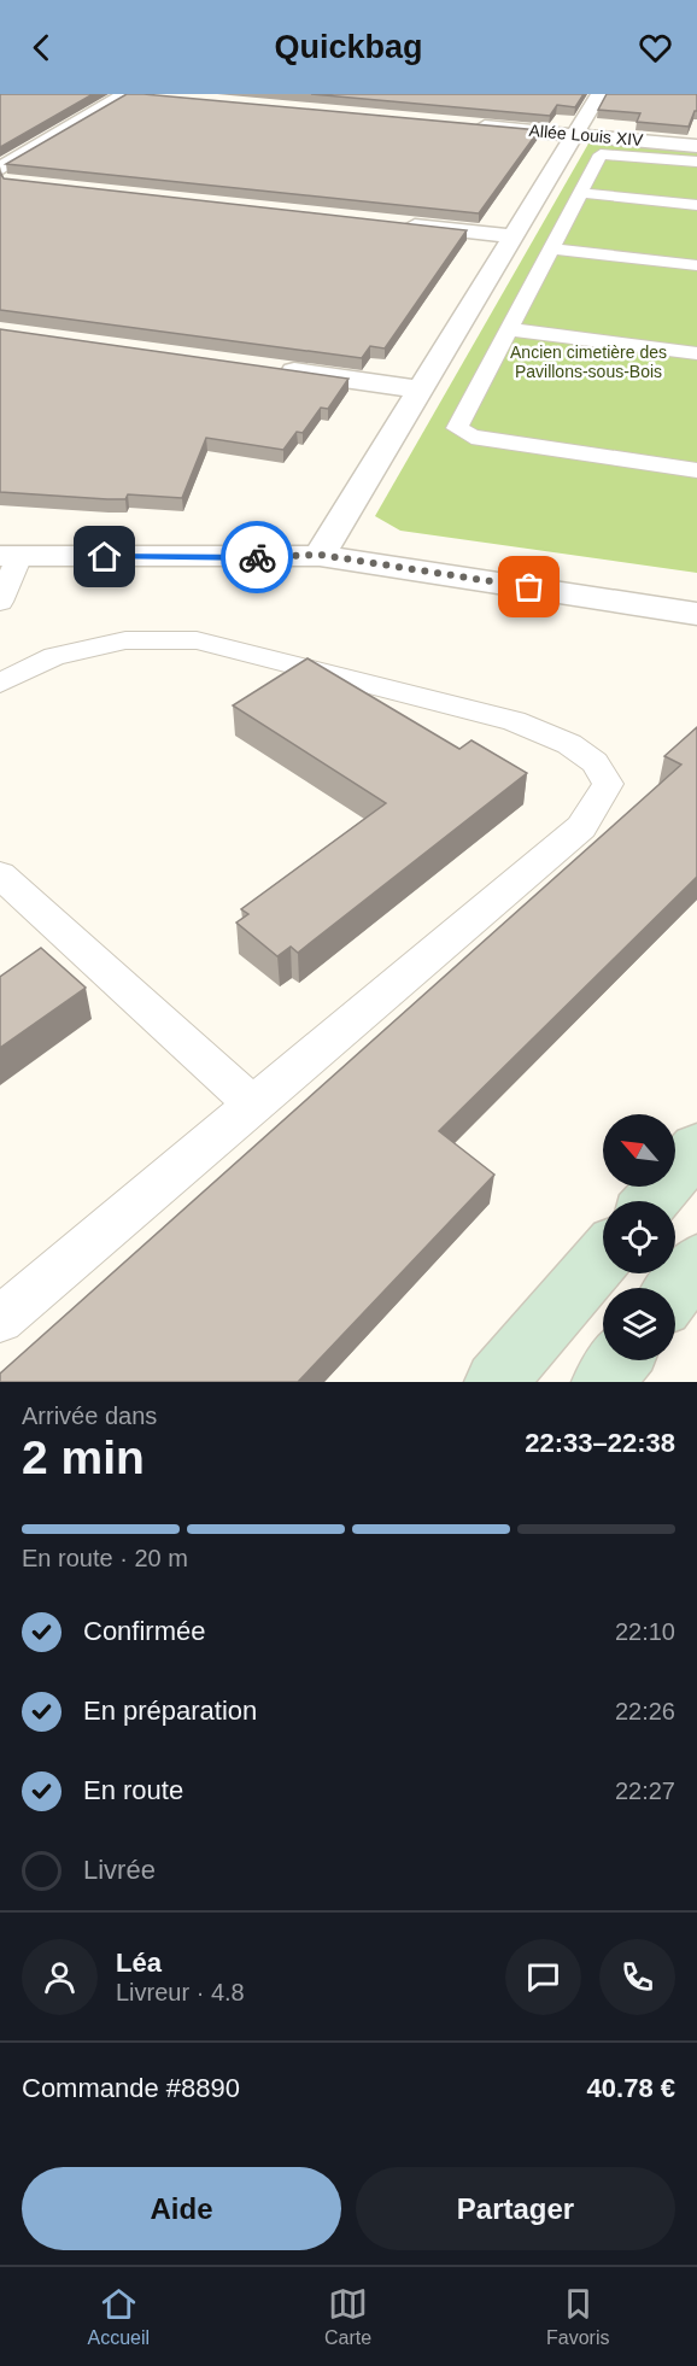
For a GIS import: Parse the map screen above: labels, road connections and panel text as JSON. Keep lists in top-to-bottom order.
{
  "streets": {
    "street": ["Allée Louis XIV"]
  },
  "parks": ["Ancien cimetière des Pavillons-sous-Bois"],
  "north": "top left",
  "page": {
    "header": "Quickbag",
    "heading": ["2 min", "Arrivée dans", "22:33–22:38"],
    "panel": [
      "Léa",
      "Livreur · 4.8",
      "Commande #8890",
      "40.78 €"
    ],
    "bar": "En route · 20 m",
    "list": [
      ["Confirmée", "22:10"],
      ["En préparation", "22:26"],
      ["En route", "22:27"],
      "Livrée"
    ],
    "buttons": ["Aide", "Partager"],
    "tabs": ["Accueil", "Carte", "Favoris"]
  }
}
